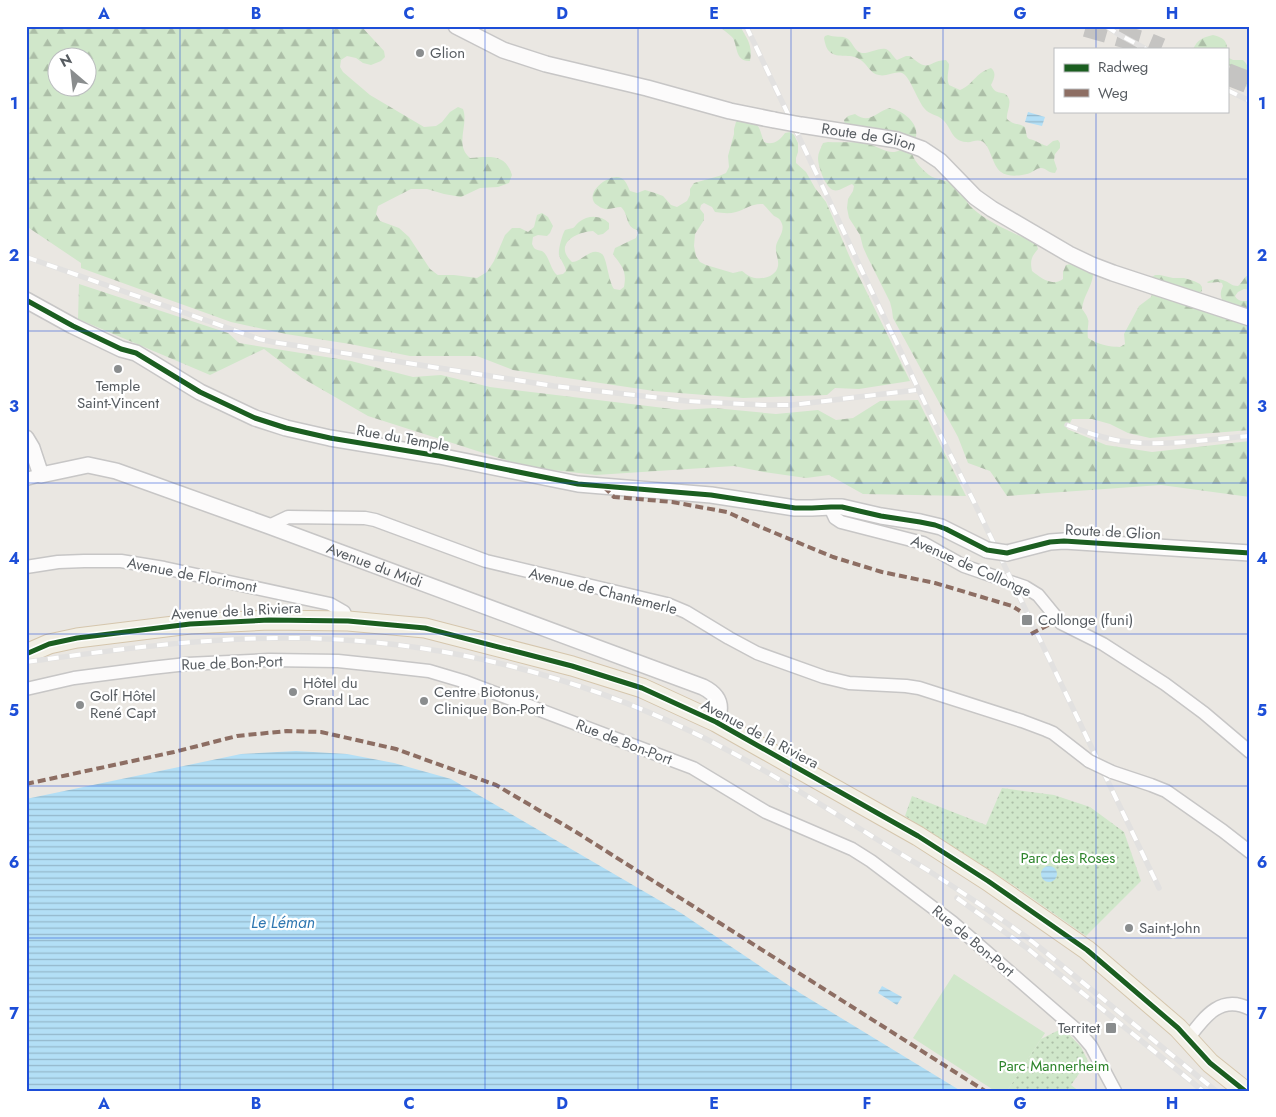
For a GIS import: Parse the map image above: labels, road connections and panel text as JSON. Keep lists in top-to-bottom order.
{
  "streets": {
    "main road": ["Avenue de la Riviera"],
    "street": [
      "Route de Glion",
      "Rue du Temple",
      "Avenue du Midi",
      "Avenue de Collonge",
      "Avenue de Florimont",
      "Avenue de Chantemerle",
      "Rue de Bon-Port"
    ]
  },
  "crossings": [
    ["Route de Glion", "Rue du Temple"],
    ["Route de Glion", "Avenue de Collonge"],
    ["Avenue du Midi", "Avenue de Chantemerle"],
    ["Avenue du Midi", "Avenue de la Riviera"],
    ["Avenue de Florimont", "Avenue de la Riviera"]
  ],
  "water": ["Le Léman"],
  "parks": ["Parc des Roses", "Parc Mannerheim"],
  "places": {
    "other": [
      "Glion",
      "Temple Saint-Vincent",
      "Hôtel du Grand Lac",
      "Centre Biotonus, Clinique Bon-Port",
      "Golf Hôtel René Capt",
      "Saint-John"
    ],
    "transit": ["Collonge (funi)", "Territet"]
  },
  "legend": ["Radweg", "Weg"],
  "north": "top left",
  "grid": {
    "columns": [
      "A",
      "B",
      "C",
      "D",
      "E",
      "F",
      "G",
      "H"
    ],
    "rows": [
      "1",
      "2",
      "3",
      "4",
      "5",
      "6",
      "7"
    ]
  }
}
